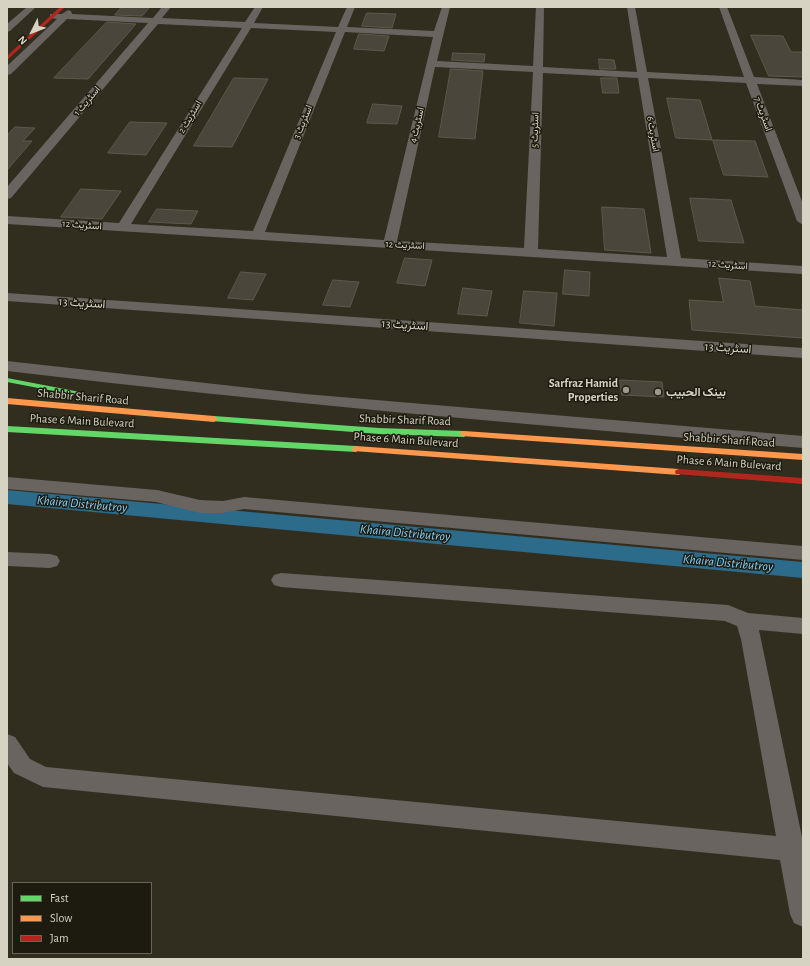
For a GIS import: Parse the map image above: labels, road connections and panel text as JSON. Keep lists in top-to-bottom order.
{
  "streets": {
    "main road": ["Shabbir Sharif Road", "Phase 6 Main Bulevard"],
    "street": [
      "اسٹریٹ 1",
      "اسٹریٹ 7",
      "اسٹریٹ 2",
      "اسٹریٹ 3",
      "اسٹریٹ 4",
      "اسٹریٹ 5",
      "اسٹریٹ 6",
      "اسٹریٹ 12",
      "اسٹریٹ 13"
    ]
  },
  "crossings": [
    ["اسٹریٹ 2", "اسٹریٹ 12"],
    ["اسٹریٹ 3", "اسٹریٹ 12"],
    ["اسٹریٹ 4", "اسٹریٹ 12"],
    ["اسٹریٹ 5", "اسٹریٹ 12"],
    ["اسٹریٹ 6", "اسٹریٹ 12"]
  ],
  "water": ["Khaira Distributroy"],
  "places": ["Sarfraz Hamid Properties", "بينک الحبيب"],
  "legend": ["Fast", "Slow", "Jam"],
  "north": "bottom left"
}
